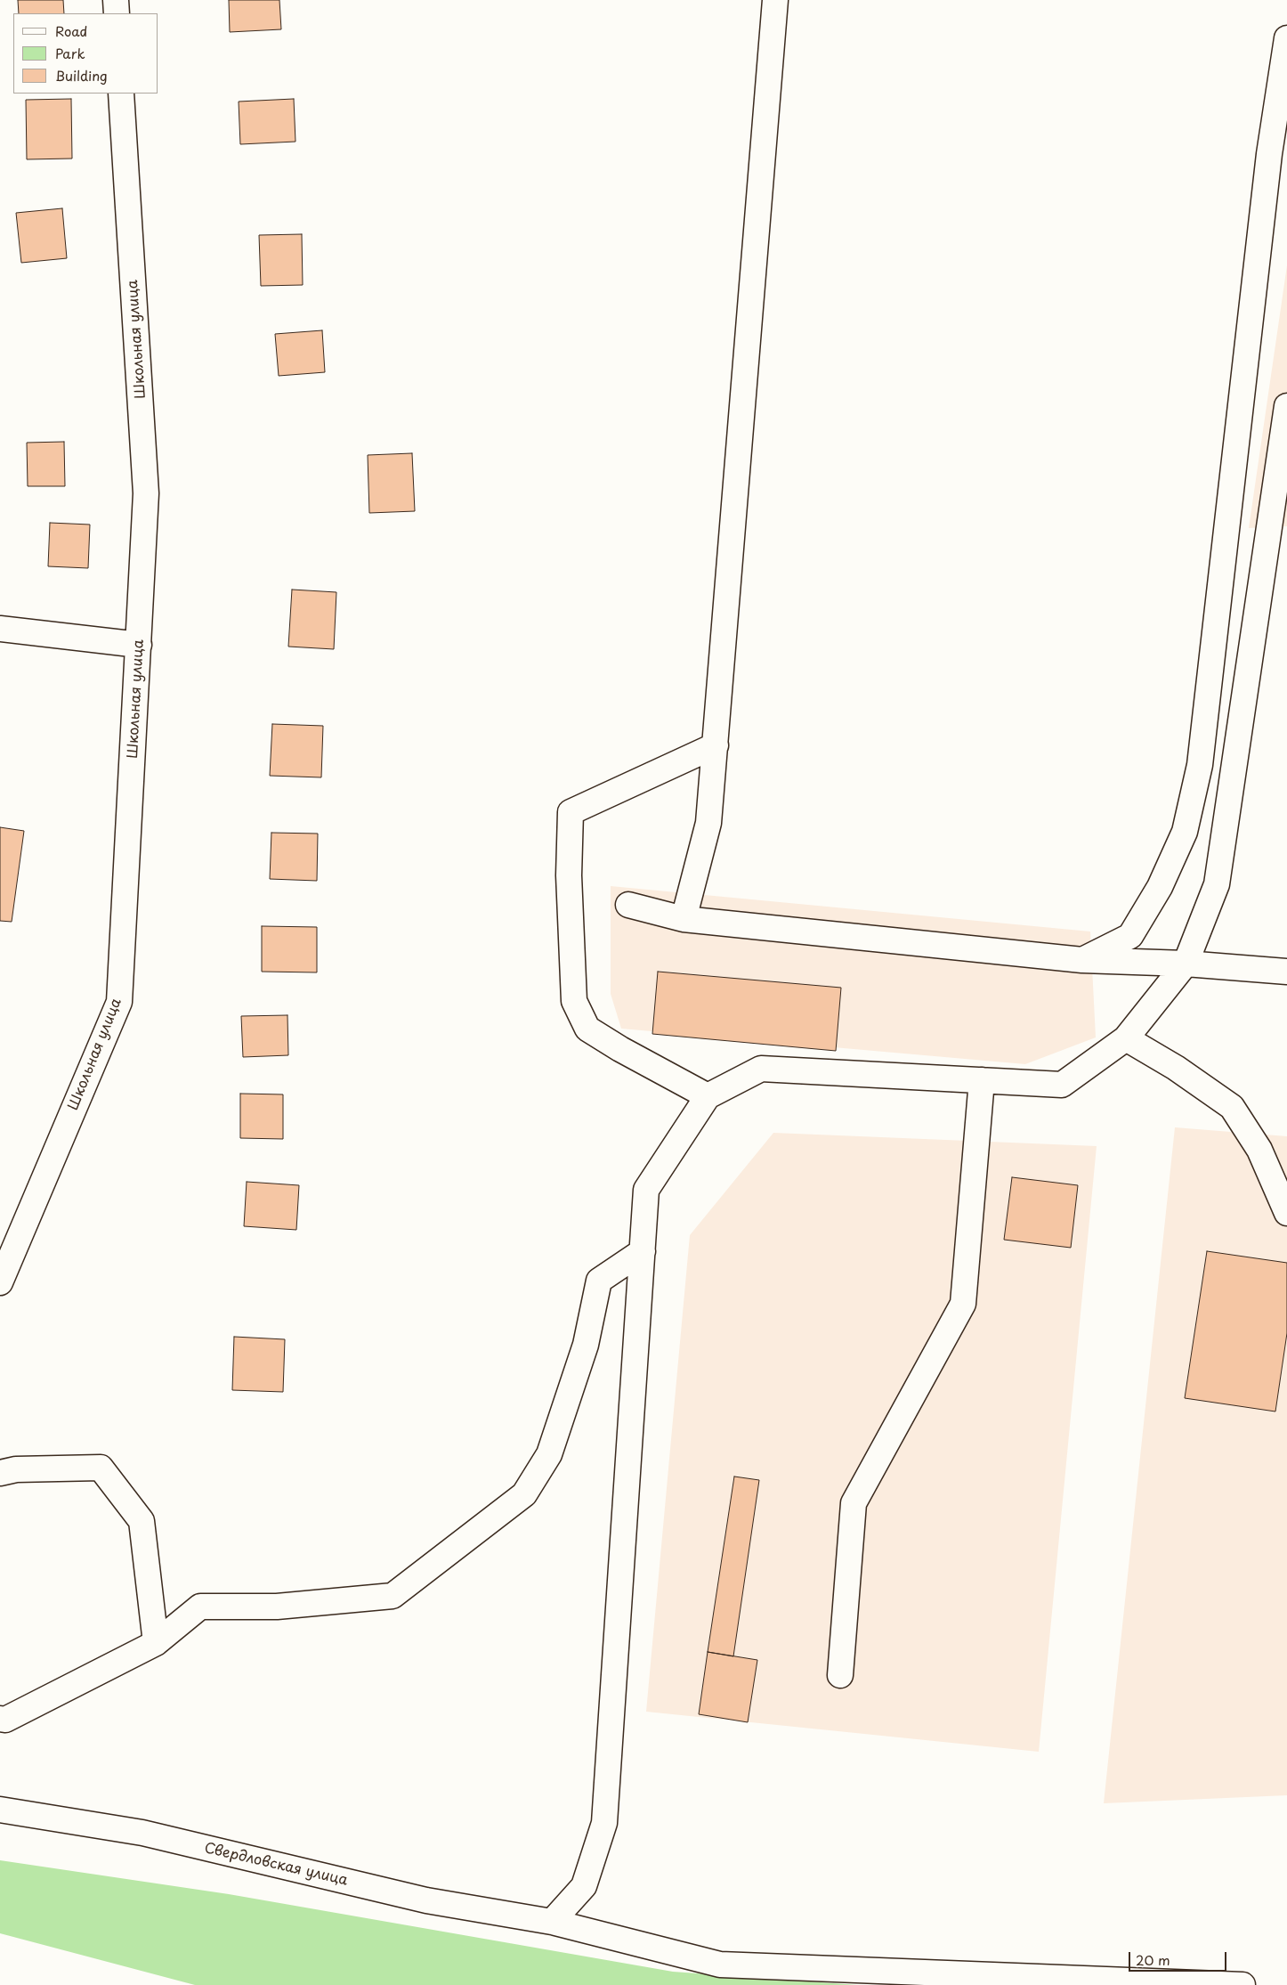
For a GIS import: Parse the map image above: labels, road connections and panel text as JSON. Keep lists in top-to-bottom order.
{
  "streets": {
    "street": ["Школьная улица", "Свердловская улица"]
  },
  "legend": ["Road", "Park", "Building"],
  "scale_bar": "20 m"
}
